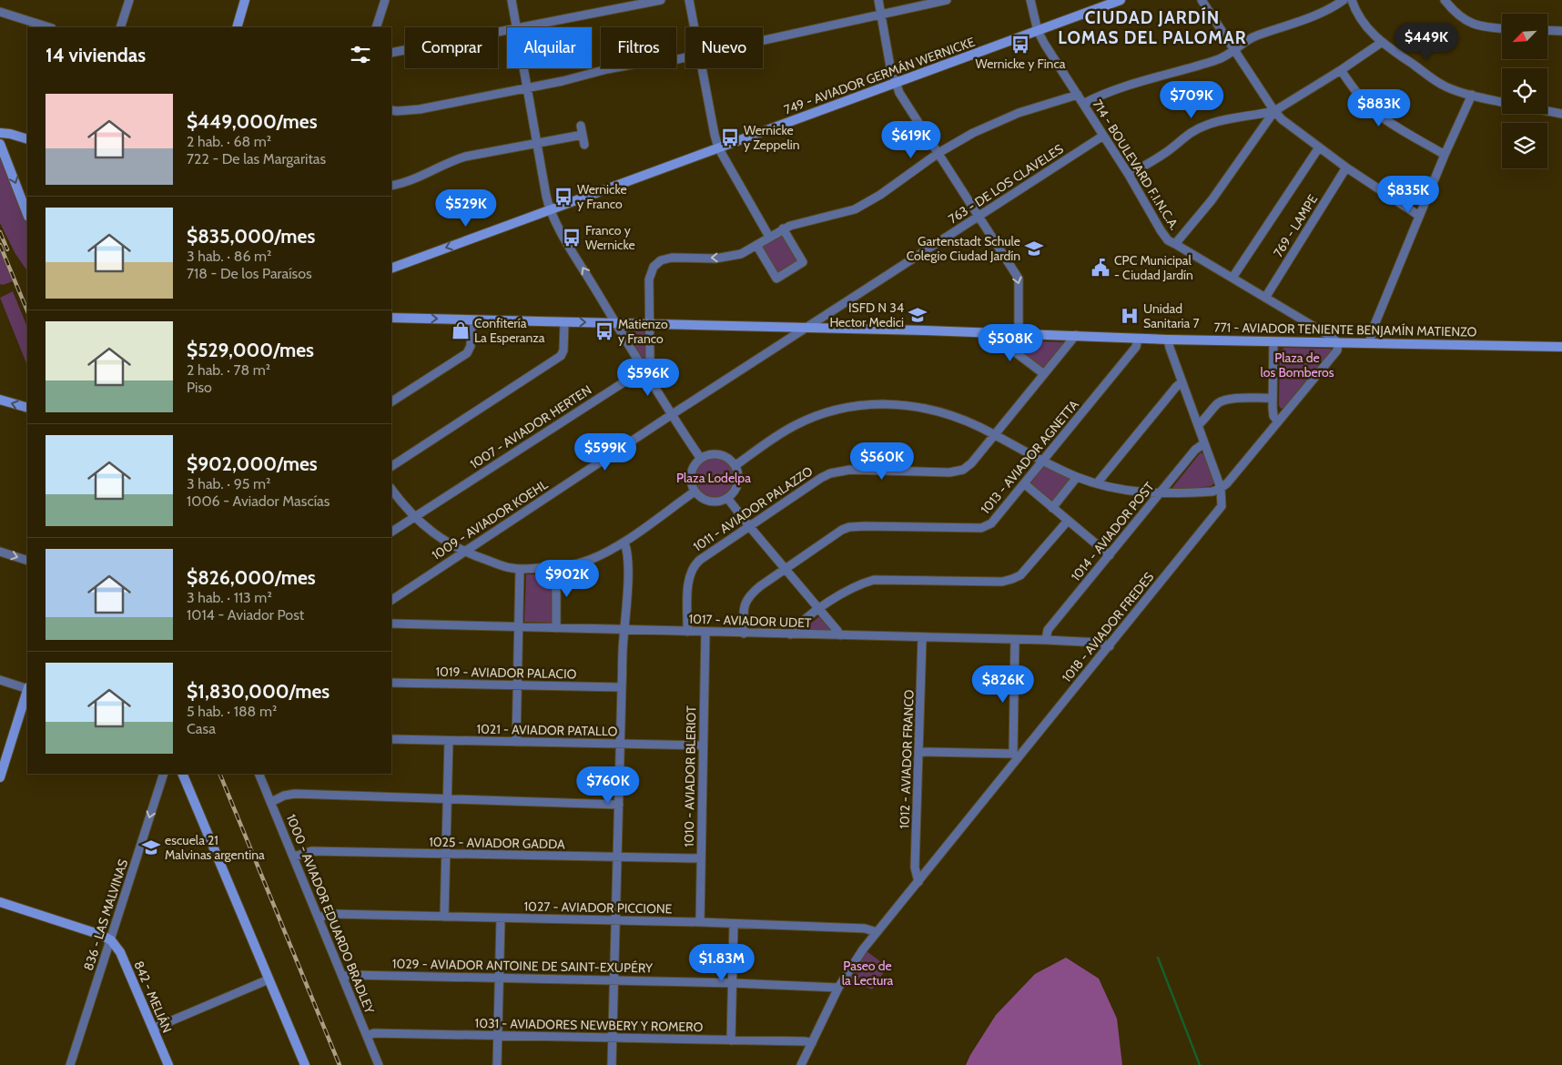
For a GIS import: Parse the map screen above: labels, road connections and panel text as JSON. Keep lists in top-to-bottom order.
{
  "streets": {
    "street": [
      "749 - AVIADOR GERMÁN WERNICKE",
      "714 - BOULEVARD F.I.N.C.A.",
      "763 - DE LOS CLAVELES",
      "769 - LAMPE",
      "771 - AVIADOR TENIENTE BENJAMÍN MATIENZO",
      "1007 - AVIADOR HERTEN",
      "1013 - AVIADOR AGNETTA",
      "1011 - AVIADOR PALAZZO",
      "1009 - AVIADOR KOEHL",
      "1014 - AVIADOR POST",
      "1017 - AVIADOR UDET",
      "1018 - AVIADOR FREDES",
      "1019 - AVIADOR PALACIO",
      "1021 - AVIADOR PATALLO",
      "1012 - AVIADOR FRANCO",
      "1010 - AVIADOR BLERIOT",
      "1025 - AVIADOR GADDA",
      "1027 - AVIADOR PICCIONE",
      "1000 - AVIADOR EDUARDO BRADLEY",
      "836 - LAS MALVINAS",
      "1029 - AVIADOR ANTOINE DE SAINT-EXUPÉRY",
      "842 - MELIÁN",
      "1031 - AVIADORES NEWBERY Y ROMERO"
    ]
  },
  "crossings": [
    ["749 - AVIADOR GERMÁN WERNICKE", "714 - BOULEVARD F.I.N.C.A."],
    ["714 - BOULEVARD F.I.N.C.A.", "763 - DE LOS CLAVELES"],
    ["714 - BOULEVARD F.I.N.C.A.", "769 - LAMPE"],
    ["714 - BOULEVARD F.I.N.C.A.", "771 - AVIADOR TENIENTE BENJAMÍN MATIENZO"],
    ["763 - DE LOS CLAVELES", "771 - AVIADOR TENIENTE BENJAMÍN MATIENZO"],
    ["763 - DE LOS CLAVELES", "1009 - AVIADOR KOEHL"],
    ["771 - AVIADOR TENIENTE BENJAMÍN MATIENZO", "1013 - AVIADOR AGNETTA"],
    ["771 - AVIADOR TENIENTE BENJAMÍN MATIENZO", "1011 - AVIADOR PALAZZO"],
    ["771 - AVIADOR TENIENTE BENJAMÍN MATIENZO", "1009 - AVIADOR KOEHL"],
    ["1013 - AVIADOR AGNETTA", "1017 - AVIADOR UDET"],
    ["1011 - AVIADOR PALAZZO", "1017 - AVIADOR UDET"],
    ["1014 - AVIADOR POST", "1017 - AVIADOR UDET"],
    ["1017 - AVIADOR UDET", "1018 - AVIADOR FREDES"],
    ["1017 - AVIADOR UDET", "1012 - AVIADOR FRANCO"],
    ["1017 - AVIADOR UDET", "1010 - AVIADOR BLERIOT"],
    ["1018 - AVIADOR FREDES", "1012 - AVIADOR FRANCO"],
    ["1018 - AVIADOR FREDES", "1027 - AVIADOR PICCIONE"],
    ["1018 - AVIADOR FREDES", "1029 - AVIADOR ANTOINE DE SAINT-EXUPÉRY"],
    ["1018 - AVIADOR FREDES", "1031 - AVIADORES NEWBERY Y ROMERO"],
    ["1021 - AVIADOR PATALLO", "1010 - AVIADOR BLERIOT"],
    ["1010 - AVIADOR BLERIOT", "1025 - AVIADOR GADDA"],
    ["1010 - AVIADOR BLERIOT", "1027 - AVIADOR PICCIONE"],
    ["1025 - AVIADOR GADDA", "1000 - AVIADOR EDUARDO BRADLEY"],
    ["1027 - AVIADOR PICCIONE", "1000 - AVIADOR EDUARDO BRADLEY"],
    ["1000 - AVIADOR EDUARDO BRADLEY", "1029 - AVIADOR ANTOINE DE SAINT-EXUPÉRY"],
    ["1000 - AVIADOR EDUARDO BRADLEY", "1031 - AVIADORES NEWBERY Y ROMERO"],
    ["836 - LAS MALVINAS", "842 - MELIÁN"]
  ],
  "one_way": ["836 - LAS MALVINAS"],
  "districts": ["CIUDAD JARDÍN LOMAS DEL PALOMAR"],
  "parks": ["Plaza de los Bomberos", "Plaza Lodelpa", "Paseo de la Lectura"],
  "places": {
    "bus stop": [
      "Wernicke y Finca",
      "Wernicke y Zeppelin",
      "Wernicke y Franco",
      "Franco y Wernicke",
      "Matienzo y Franco"
    ],
    "school or university": ["Gartenstadt Schule Colegio Ciudad Jardín", "ISFD N 34 Hector Medici", "escuela 21 Malvinas argentina"],
    "public building": ["CPC Municipal - Ciudad Jardín"],
    "hospital": ["Unidad Sanitaria 7"],
    "shop": ["Confitería La Esperanza"]
  },
  "north": "bottom left",
  "page": {
    "price": [
      "$449K",
      "$709K",
      "$883K",
      "$619K",
      "$835K",
      "$529K",
      "$508K",
      "$596K",
      "$599K",
      "$560K",
      "$902K",
      "$826K",
      "$760K",
      "$1.83M"
    ],
    "chip": [
      "Comprar",
      "Alquilar",
      "Filtros",
      "Nuevo"
    ],
    "heading": "14 viviendas",
    "list": [
      {
        "name": "$449,000/mes",
        "note": "2 hab. · 68 m² · 722 - De las Margaritas"
      },
      {
        "name": "$835,000/mes",
        "note": "3 hab. · 86 m² · 718 - De los Paraísos"
      },
      {
        "name": "$529,000/mes",
        "note": "2 hab. · 78 m² · Piso"
      },
      {
        "name": "$902,000/mes",
        "note": "3 hab. · 95 m² · 1006 - Aviador Mascías"
      },
      {
        "name": "$826,000/mes",
        "note": "3 hab. · 113 m² · 1014 - Aviador Post"
      },
      {
        "name": "$1,830,000/mes",
        "note": "5 hab. · 188 m² · Casa"
      }
    ]
  }
}
